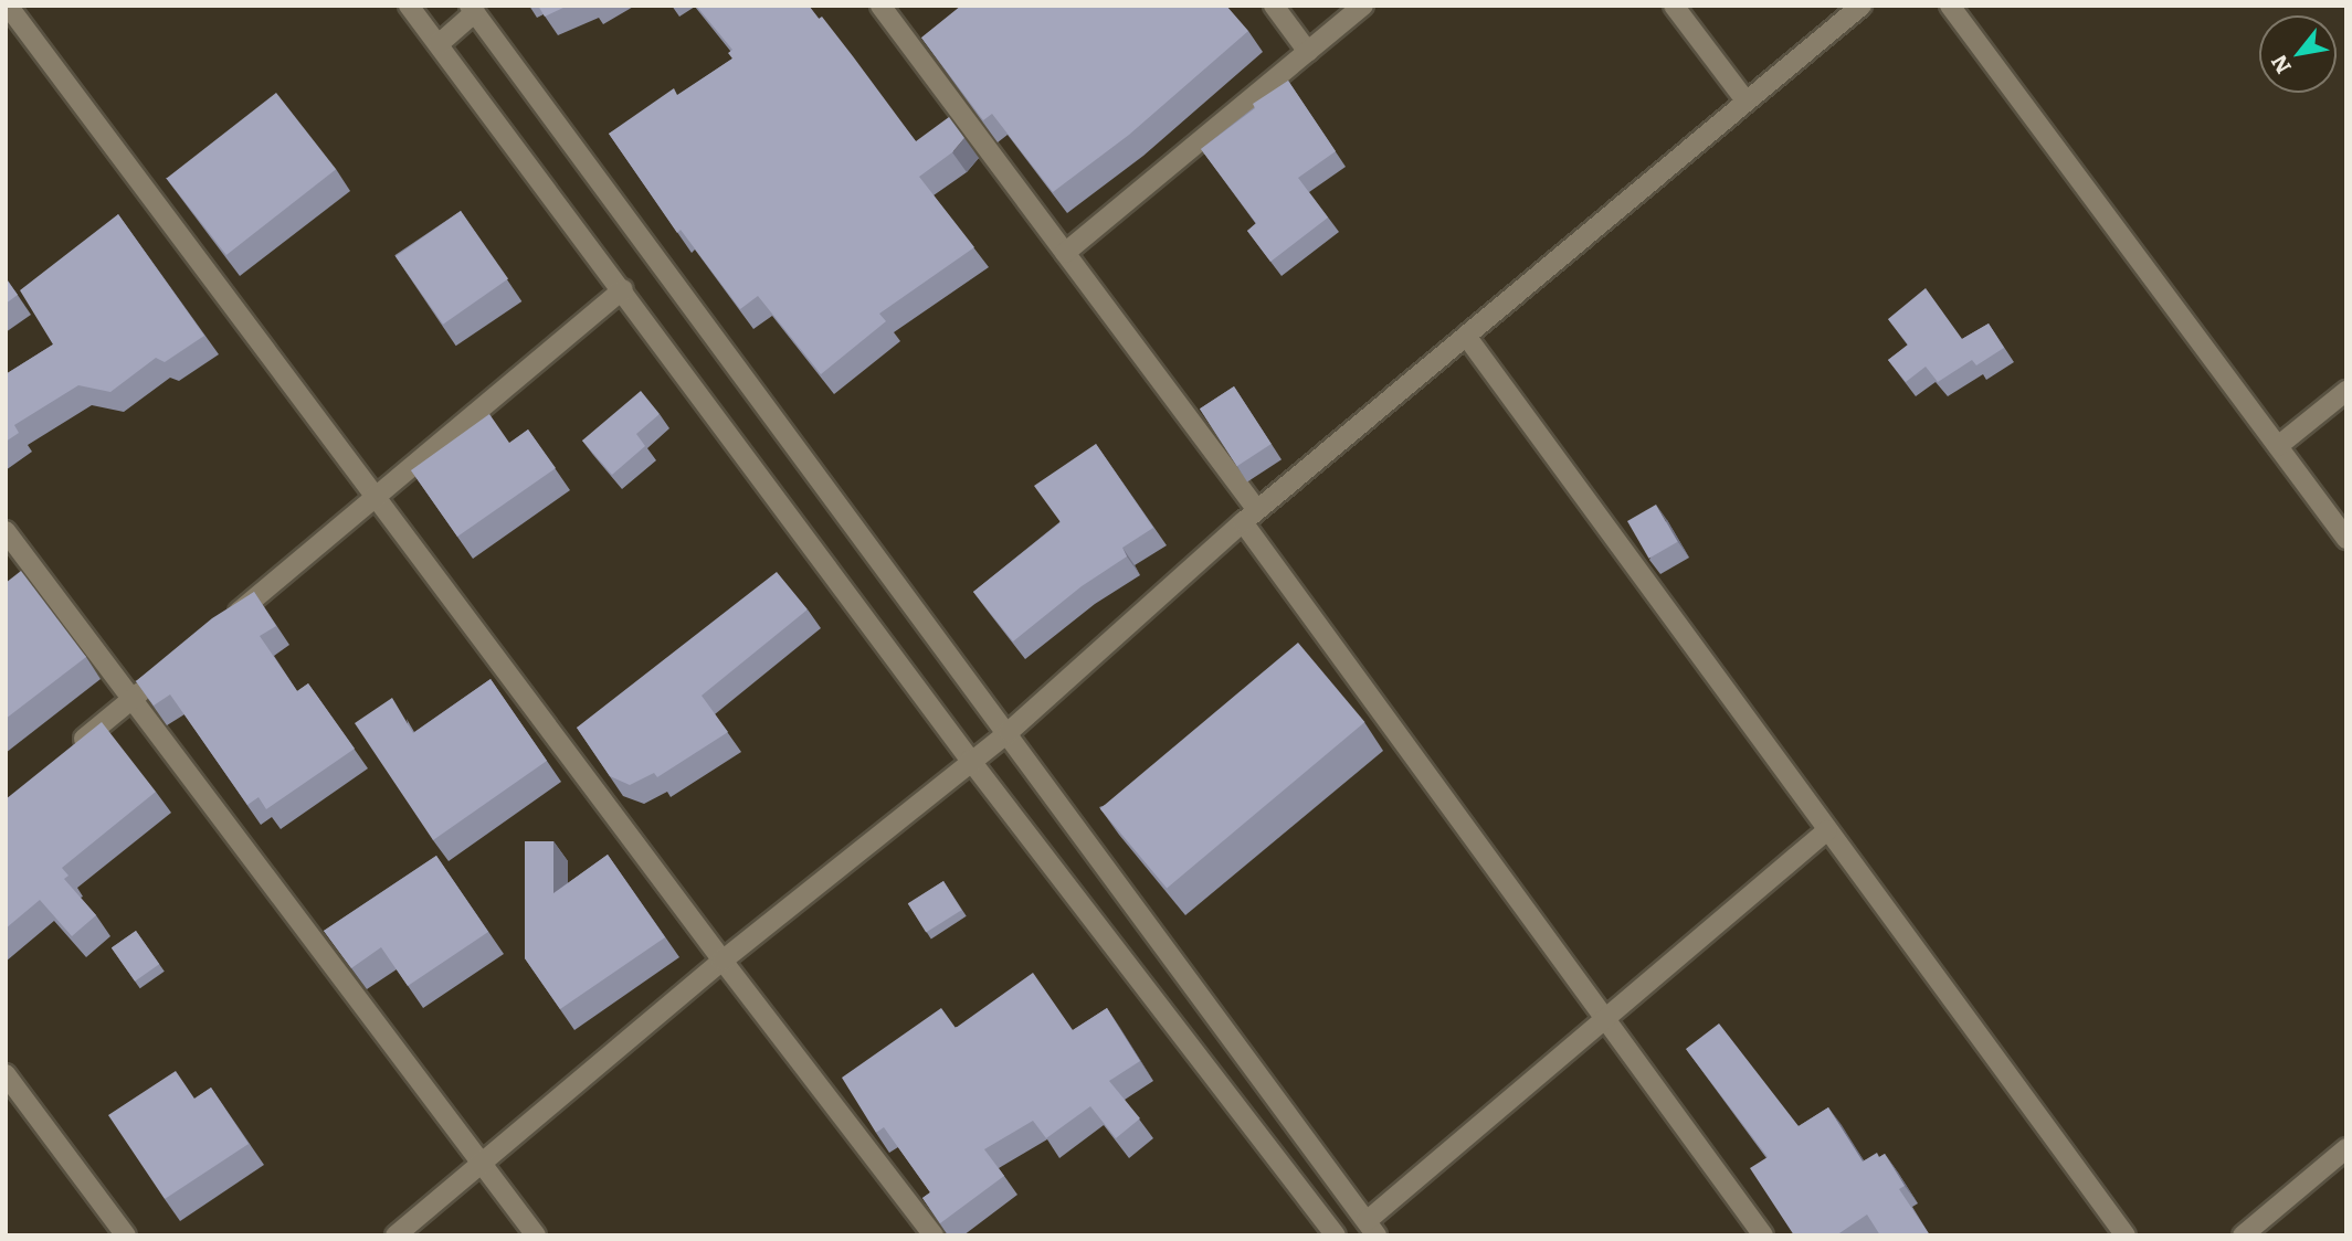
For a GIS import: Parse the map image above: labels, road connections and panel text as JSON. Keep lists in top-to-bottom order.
{
  "north": "bottom left"
}
